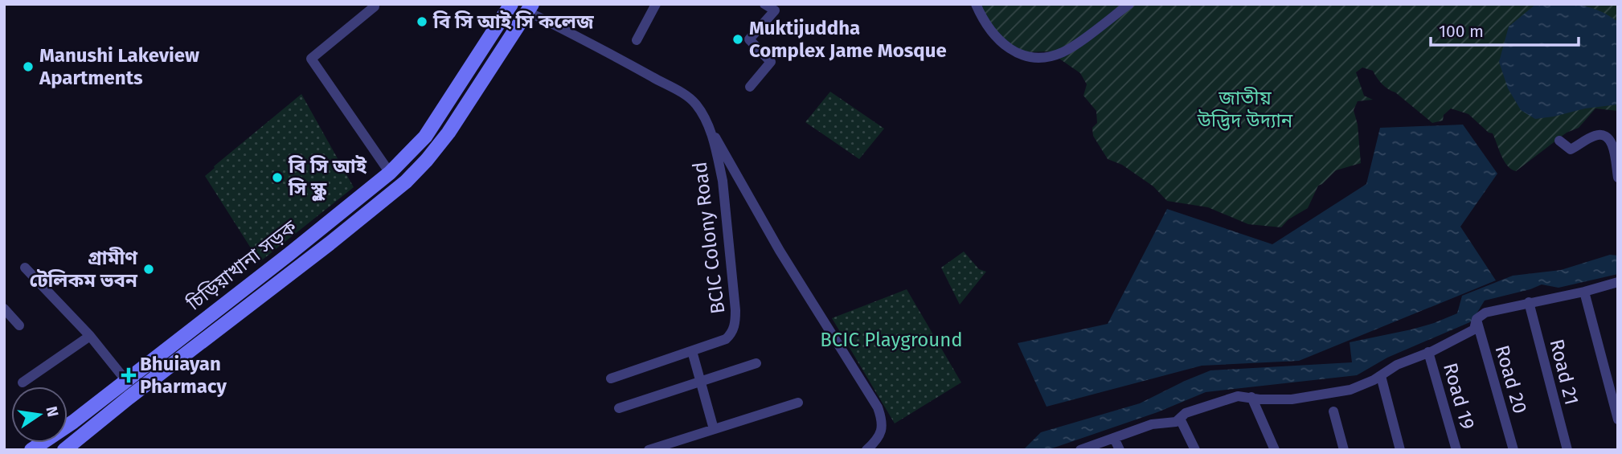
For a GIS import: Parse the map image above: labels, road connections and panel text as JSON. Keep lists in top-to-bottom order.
{
  "streets": {
    "main road": ["চিড়িয়াখানা সড়ক"],
    "street": [
      "BCIC Colony Road",
      "Road 21",
      "Road 20",
      "Road 19"
    ]
  },
  "crossings": [
    ["BCIC Colony Road", "চিড়িয়াখানা সড়ক"]
  ],
  "parks": ["জাতীয় উদ্ভিদ উদ্যান", "BCIC Playground"],
  "places": {
    "other": [
      "বি সি আই সি কলেজ",
      "Muktijuddha Complex Jame Mosque",
      "Manushi Lakeview Apartments",
      "বি সি আই সি স্কুল",
      "গ্রামীণ টেলিকম ভবন"
    ],
    "health": ["Bhuiayan Pharmacy"]
  },
  "scale_bar": "100 m",
  "north": "right"
}
